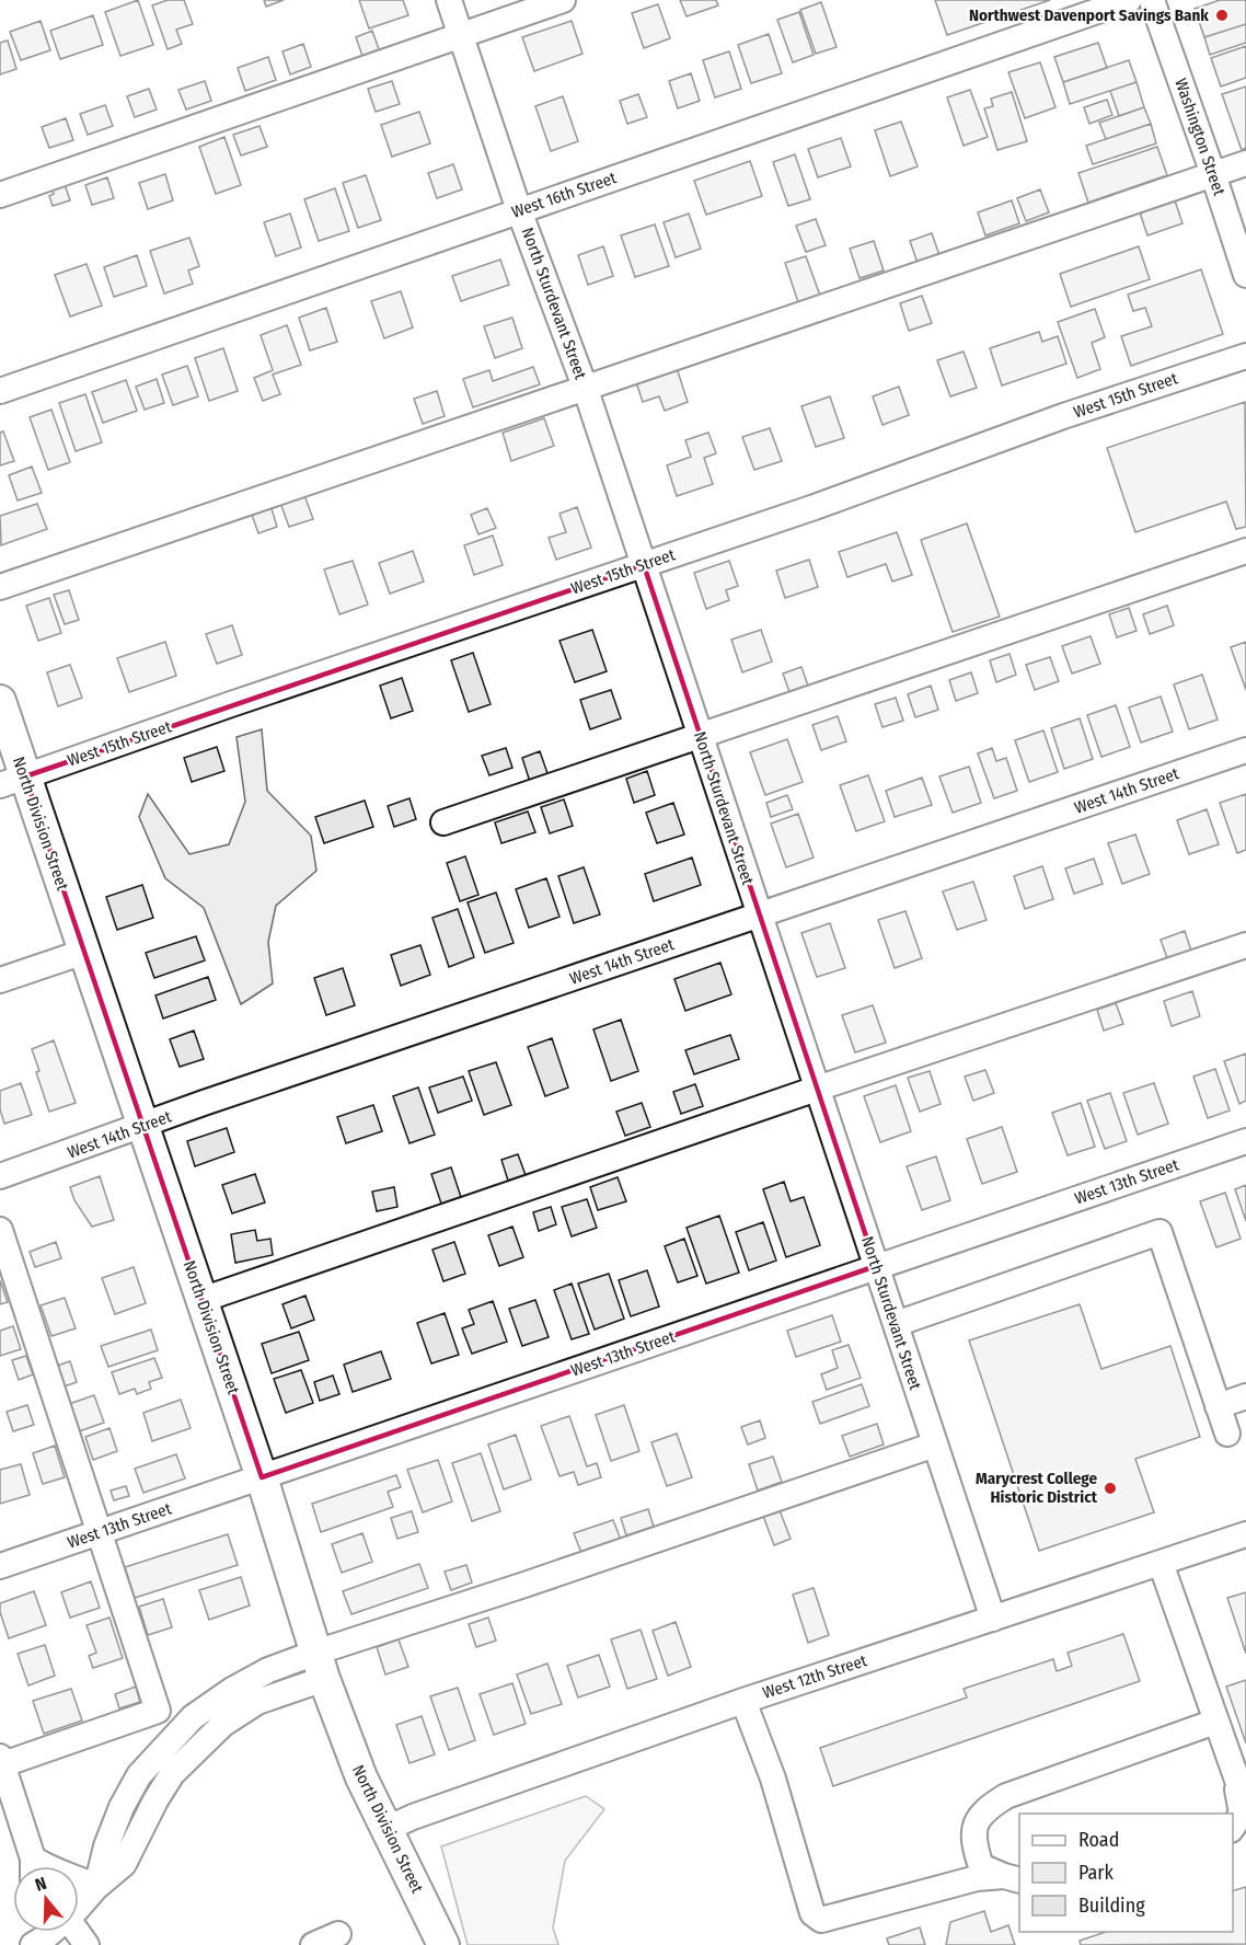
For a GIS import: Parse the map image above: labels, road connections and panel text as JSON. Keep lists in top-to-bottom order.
{
  "streets": {
    "main road": ["North Division Street"],
    "street": [
      "Washington Street",
      "West 16th Street",
      "North Sturdevant Street",
      "West 15th Street",
      "West 14th Street",
      "West 13th Street",
      "West 12th Street"
    ]
  },
  "crossings": [
    ["West 16th Street", "North Sturdevant Street"],
    ["North Sturdevant Street", "West 15th Street"],
    ["North Sturdevant Street", "West 14th Street"],
    ["North Sturdevant Street", "West 13th Street"],
    ["North Sturdevant Street", "West 12th Street"],
    ["West 15th Street", "North Division Street"],
    ["West 14th Street", "North Division Street"],
    ["North Division Street", "West 13th Street"],
    ["North Division Street", "West 12th Street"]
  ],
  "places": ["Northwest Davenport Savings Bank", "Marycrest College Historic District"],
  "legend": ["Road", "Park", "Building"],
  "north": "top"
}
